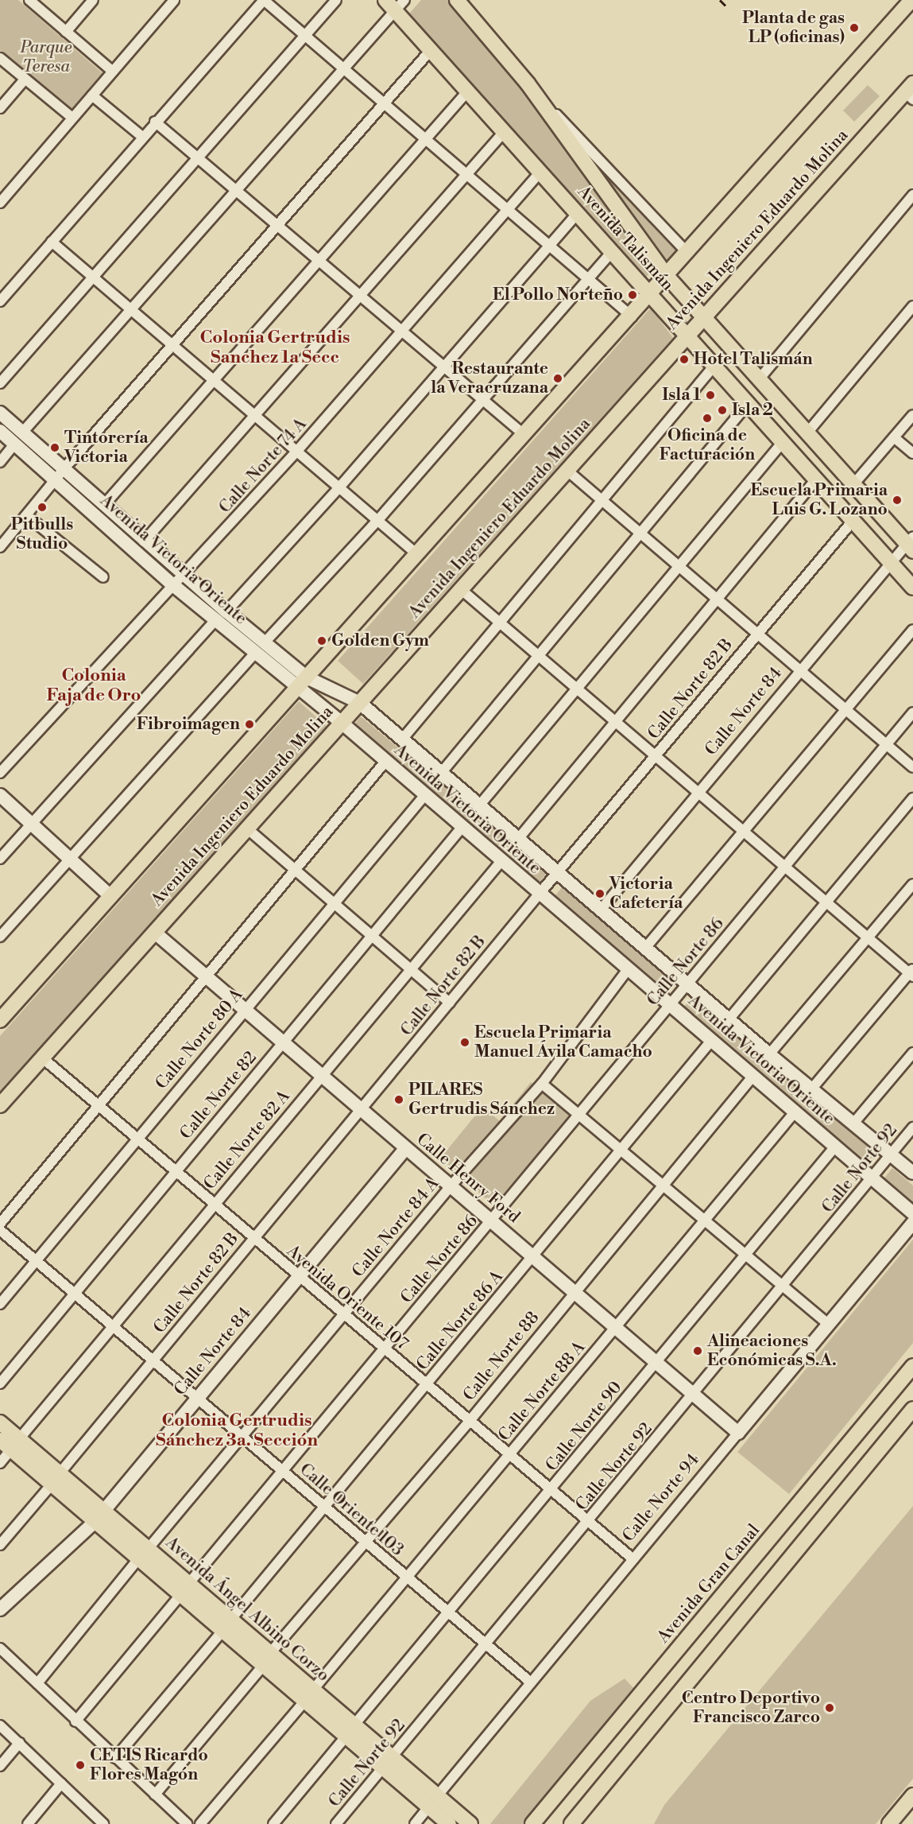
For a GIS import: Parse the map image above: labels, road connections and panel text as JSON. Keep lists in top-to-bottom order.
{
  "streets": {
    "main road": [
      "Avenida Ingeniero Eduardo Molina",
      "Avenida Talismán",
      "Avenida Gran Canal",
      "Avenida Ángel Albino Corzo"
    ],
    "street": [
      "Calle Norte 74 A",
      "Avenida Victoria Oriente",
      "Calle Norte 82 B",
      "Calle Norte 84",
      "Calle Norte 86",
      "Calle Norte 80 A",
      "Calle Norte 82",
      "Calle Norte 82 A",
      "Calle Norte 92",
      "Calle Henry Ford",
      "Calle Norte 84 A",
      "Avenida Oriente 107",
      "Calle Norte 86 A",
      "Calle Norte 88",
      "Calle Norte 88 A",
      "Calle Norte 90",
      "Calle Norte 94",
      "Calle Oriente 103"
    ]
  },
  "crossings": [
    ["Avenida Ingeniero Eduardo Molina", "Avenida Talismán"],
    ["Avenida Ingeniero Eduardo Molina", "Avenida Victoria Oriente"],
    ["Avenida Ingeniero Eduardo Molina", "Calle Henry Ford"],
    ["Avenida Ingeniero Eduardo Molina", "Avenida Oriente 107"],
    ["Avenida Talismán", "Calle Norte 74 A"],
    ["Avenida Talismán", "Calle Norte 82 B"],
    ["Avenida Talismán", "Calle Norte 84"],
    ["Calle Norte 74 A", "Avenida Victoria Oriente"],
    ["Avenida Victoria Oriente", "Calle Norte 82 B"],
    ["Avenida Victoria Oriente", "Calle Norte 84"],
    ["Avenida Victoria Oriente", "Calle Norte 86"],
    ["Avenida Victoria Oriente", "Calle Norte 80 A"],
    ["Avenida Victoria Oriente", "Calle Norte 82"],
    ["Avenida Victoria Oriente", "Calle Norte 82 A"],
    ["Avenida Victoria Oriente", "Calle Norte 92"],
    ["Avenida Victoria Oriente", "Calle Norte 84 A"],
    ["Avenida Victoria Oriente", "Calle Norte 86 A"],
    ["Avenida Victoria Oriente", "Calle Norte 88"],
    ["Avenida Victoria Oriente", "Calle Norte 88 A"],
    ["Avenida Victoria Oriente", "Calle Norte 90"],
    ["Calle Norte 82 B", "Calle Henry Ford"],
    ["Calle Norte 82 B", "Avenida Oriente 107"],
    ["Calle Norte 82 B", "Calle Oriente 103"],
    ["Calle Norte 82 B", "Avenida Ángel Albino Corzo"],
    ["Calle Norte 84", "Calle Henry Ford"],
    ["Calle Norte 84", "Avenida Oriente 107"],
    ["Calle Norte 84", "Calle Oriente 103"],
    ["Calle Norte 84", "Avenida Ángel Albino Corzo"],
    ["Calle Norte 86", "Calle Henry Ford"],
    ["Calle Norte 86", "Avenida Oriente 107"],
    ["Calle Norte 86", "Calle Oriente 103"],
    ["Calle Norte 86", "Avenida Ángel Albino Corzo"],
    ["Calle Norte 80 A", "Calle Henry Ford"],
    ["Calle Norte 80 A", "Avenida Oriente 107"],
    ["Calle Norte 80 A", "Calle Oriente 103"],
    ["Calle Norte 82", "Calle Henry Ford"],
    ["Calle Norte 82", "Avenida Oriente 107"],
    ["Calle Norte 82", "Calle Oriente 103"],
    ["Calle Norte 82 A", "Calle Henry Ford"],
    ["Calle Norte 82 A", "Avenida Oriente 107"],
    ["Calle Norte 82 A", "Calle Oriente 103"],
    ["Calle Norte 82 A", "Avenida Ángel Albino Corzo"],
    ["Calle Norte 92", "Calle Henry Ford"],
    ["Calle Norte 92", "Avenida Oriente 107"],
    ["Calle Norte 92", "Calle Oriente 103"],
    ["Calle Norte 92", "Avenida Ángel Albino Corzo"],
    ["Calle Henry Ford", "Calle Norte 84 A"],
    ["Calle Henry Ford", "Calle Norte 86 A"],
    ["Calle Henry Ford", "Calle Norte 88"],
    ["Calle Henry Ford", "Calle Norte 88 A"],
    ["Calle Henry Ford", "Calle Norte 90"],
    ["Calle Henry Ford", "Calle Norte 94"],
    ["Calle Norte 84 A", "Avenida Oriente 107"],
    ["Calle Norte 84 A", "Calle Oriente 103"],
    ["Calle Norte 84 A", "Avenida Ángel Albino Corzo"],
    ["Avenida Oriente 107", "Calle Norte 86 A"],
    ["Avenida Oriente 107", "Calle Norte 88"],
    ["Avenida Oriente 107", "Calle Norte 88 A"],
    ["Avenida Oriente 107", "Calle Norte 90"],
    ["Avenida Oriente 107", "Calle Norte 94"],
    ["Calle Norte 86 A", "Calle Oriente 103"],
    ["Calle Norte 86 A", "Avenida Ángel Albino Corzo"],
    ["Calle Norte 88", "Calle Oriente 103"],
    ["Calle Norte 88", "Avenida Ángel Albino Corzo"],
    ["Calle Norte 88 A", "Calle Oriente 103"],
    ["Calle Norte 88 A", "Avenida Ángel Albino Corzo"],
    ["Calle Norte 90", "Calle Oriente 103"],
    ["Calle Norte 90", "Avenida Ángel Albino Corzo"],
    ["Calle Norte 94", "Calle Oriente 103"],
    ["Calle Norte 94", "Avenida Ángel Albino Corzo"]
  ],
  "districts": ["Colonia Gertrudis Sanchez 1a Secc", "Colonia Faja de Oro", "Colonia Gertrudis Sánchez 3a. Sección"],
  "parks": ["Parque Teresa"],
  "places": [
    "Planta de gas LP (oficinas)",
    "El Pollo Norteño",
    "Hotel Talismán",
    "Restaurante la Veracruzana",
    "Isla 1",
    "Isla 2",
    "Oficina de Facturación",
    "Tintorería Victoria",
    "Escuela Primaria Luis G. Lozano",
    "Pitbulls Studio",
    "Golden Gym",
    "Fibroimagen",
    "Victoria Cafetería",
    "Escuela Primaria Manuel Ávila Camacho",
    "PILARES Gertrudis Sánchez",
    "Alineaciones Económicas S.A.",
    "Centro Deportivo Francisco Zarco",
    "CETIS Ricardo Flores Magón"
  ]
}
